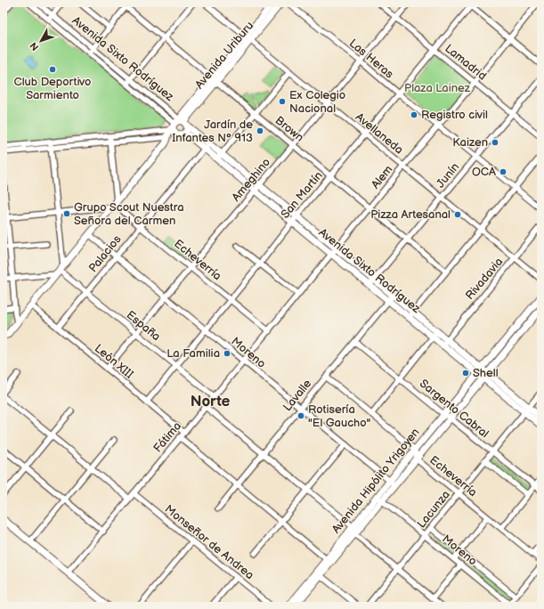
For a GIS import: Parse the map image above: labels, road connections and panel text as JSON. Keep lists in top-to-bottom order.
{
  "streets": {
    "main road": ["Avenida Uriburu", "Avenida Sixto Rodríguez", "Avenida Hipólito Yrigoyen"],
    "street": [
      "Las Heras",
      "Lamadrid",
      "Brown",
      "Avellaneda",
      "Junín",
      "Alem",
      "Ameghino",
      "San Martín",
      "Palacios",
      "Echeverría",
      "Rivadavia",
      "España",
      "Moreno",
      "León XIII",
      "Lavalle",
      "Sargento Cabral",
      "Fátima",
      "Lacunza",
      "Monseñor de Andrea"
    ]
  },
  "crossings": [
    ["Avenida Uriburu", "Avenida Sixto Rodríguez"],
    ["Avenida Uriburu", "Brown"],
    ["Avenida Uriburu", "Avellaneda"],
    ["Avenida Sixto Rodríguez", "Junín"],
    ["Avenida Sixto Rodríguez", "Alem"],
    ["Avenida Sixto Rodríguez", "Ameghino"],
    ["Avenida Sixto Rodríguez", "San Martín"],
    ["Avenida Sixto Rodríguez", "Palacios"],
    ["Avenida Sixto Rodríguez", "Rivadavia"],
    ["Avenida Sixto Rodríguez", "Lavalle"],
    ["Avenida Sixto Rodríguez", "Fátima"],
    ["Avenida Sixto Rodríguez", "Avenida Hipólito Yrigoyen"],
    ["Avenida Sixto Rodríguez", "Lacunza"],
    ["Las Heras", "Junín"],
    ["Las Heras", "Alem"],
    ["Las Heras", "Ameghino"],
    ["Las Heras", "San Martín"],
    ["Lamadrid", "Junín"],
    ["Lamadrid", "Alem"],
    ["Lamadrid", "Ameghino"],
    ["Lamadrid", "San Martín"],
    ["Brown", "Junín"],
    ["Brown", "Alem"],
    ["Brown", "Ameghino"],
    ["Brown", "San Martín"],
    ["Avellaneda", "Junín"],
    ["Avellaneda", "Alem"],
    ["Avellaneda", "Ameghino"],
    ["Avellaneda", "San Martín"],
    ["Avellaneda", "Rivadavia"],
    ["Alem", "Fátima"],
    ["Ameghino", "Echeverría"],
    ["Ameghino", "España"],
    ["Ameghino", "Moreno"],
    ["Ameghino", "León XIII"],
    ["San Martín", "Echeverría"],
    ["San Martín", "España"],
    ["San Martín", "Moreno"],
    ["San Martín", "León XIII"],
    ["Palacios", "Echeverría"],
    ["Palacios", "España"],
    ["Palacios", "Moreno"],
    ["Palacios", "León XIII"],
    ["Echeverría", "Fátima"],
    ["Echeverría", "Avenida Hipólito Yrigoyen"],
    ["Echeverría", "Lacunza"],
    ["España", "Fátima"],
    ["Moreno", "Lavalle"],
    ["Moreno", "Fátima"],
    ["Moreno", "Avenida Hipólito Yrigoyen"],
    ["Moreno", "Lacunza"],
    ["León XIII", "Fátima"],
    ["Lavalle", "Sargento Cabral"],
    ["Sargento Cabral", "Avenida Hipólito Yrigoyen"],
    ["Sargento Cabral", "Lacunza"],
    ["Fátima", "Monseñor de Andrea"]
  ],
  "districts": ["Norte"],
  "parks": ["Plaza Lainez"],
  "places": [
    "Club Deportivo Sarmiento",
    "Ex Colegio Nacional",
    "Registro civil",
    "Jardín de Infantes N° 913",
    "Kaizen",
    "OCA",
    "Grupo Scout Nuestra Señora del Carmen",
    "Pizza Artesanal",
    "La Familia",
    "Shell",
    "Rotisería \"El Gaucho\""
  ],
  "north": "bottom left"
}
